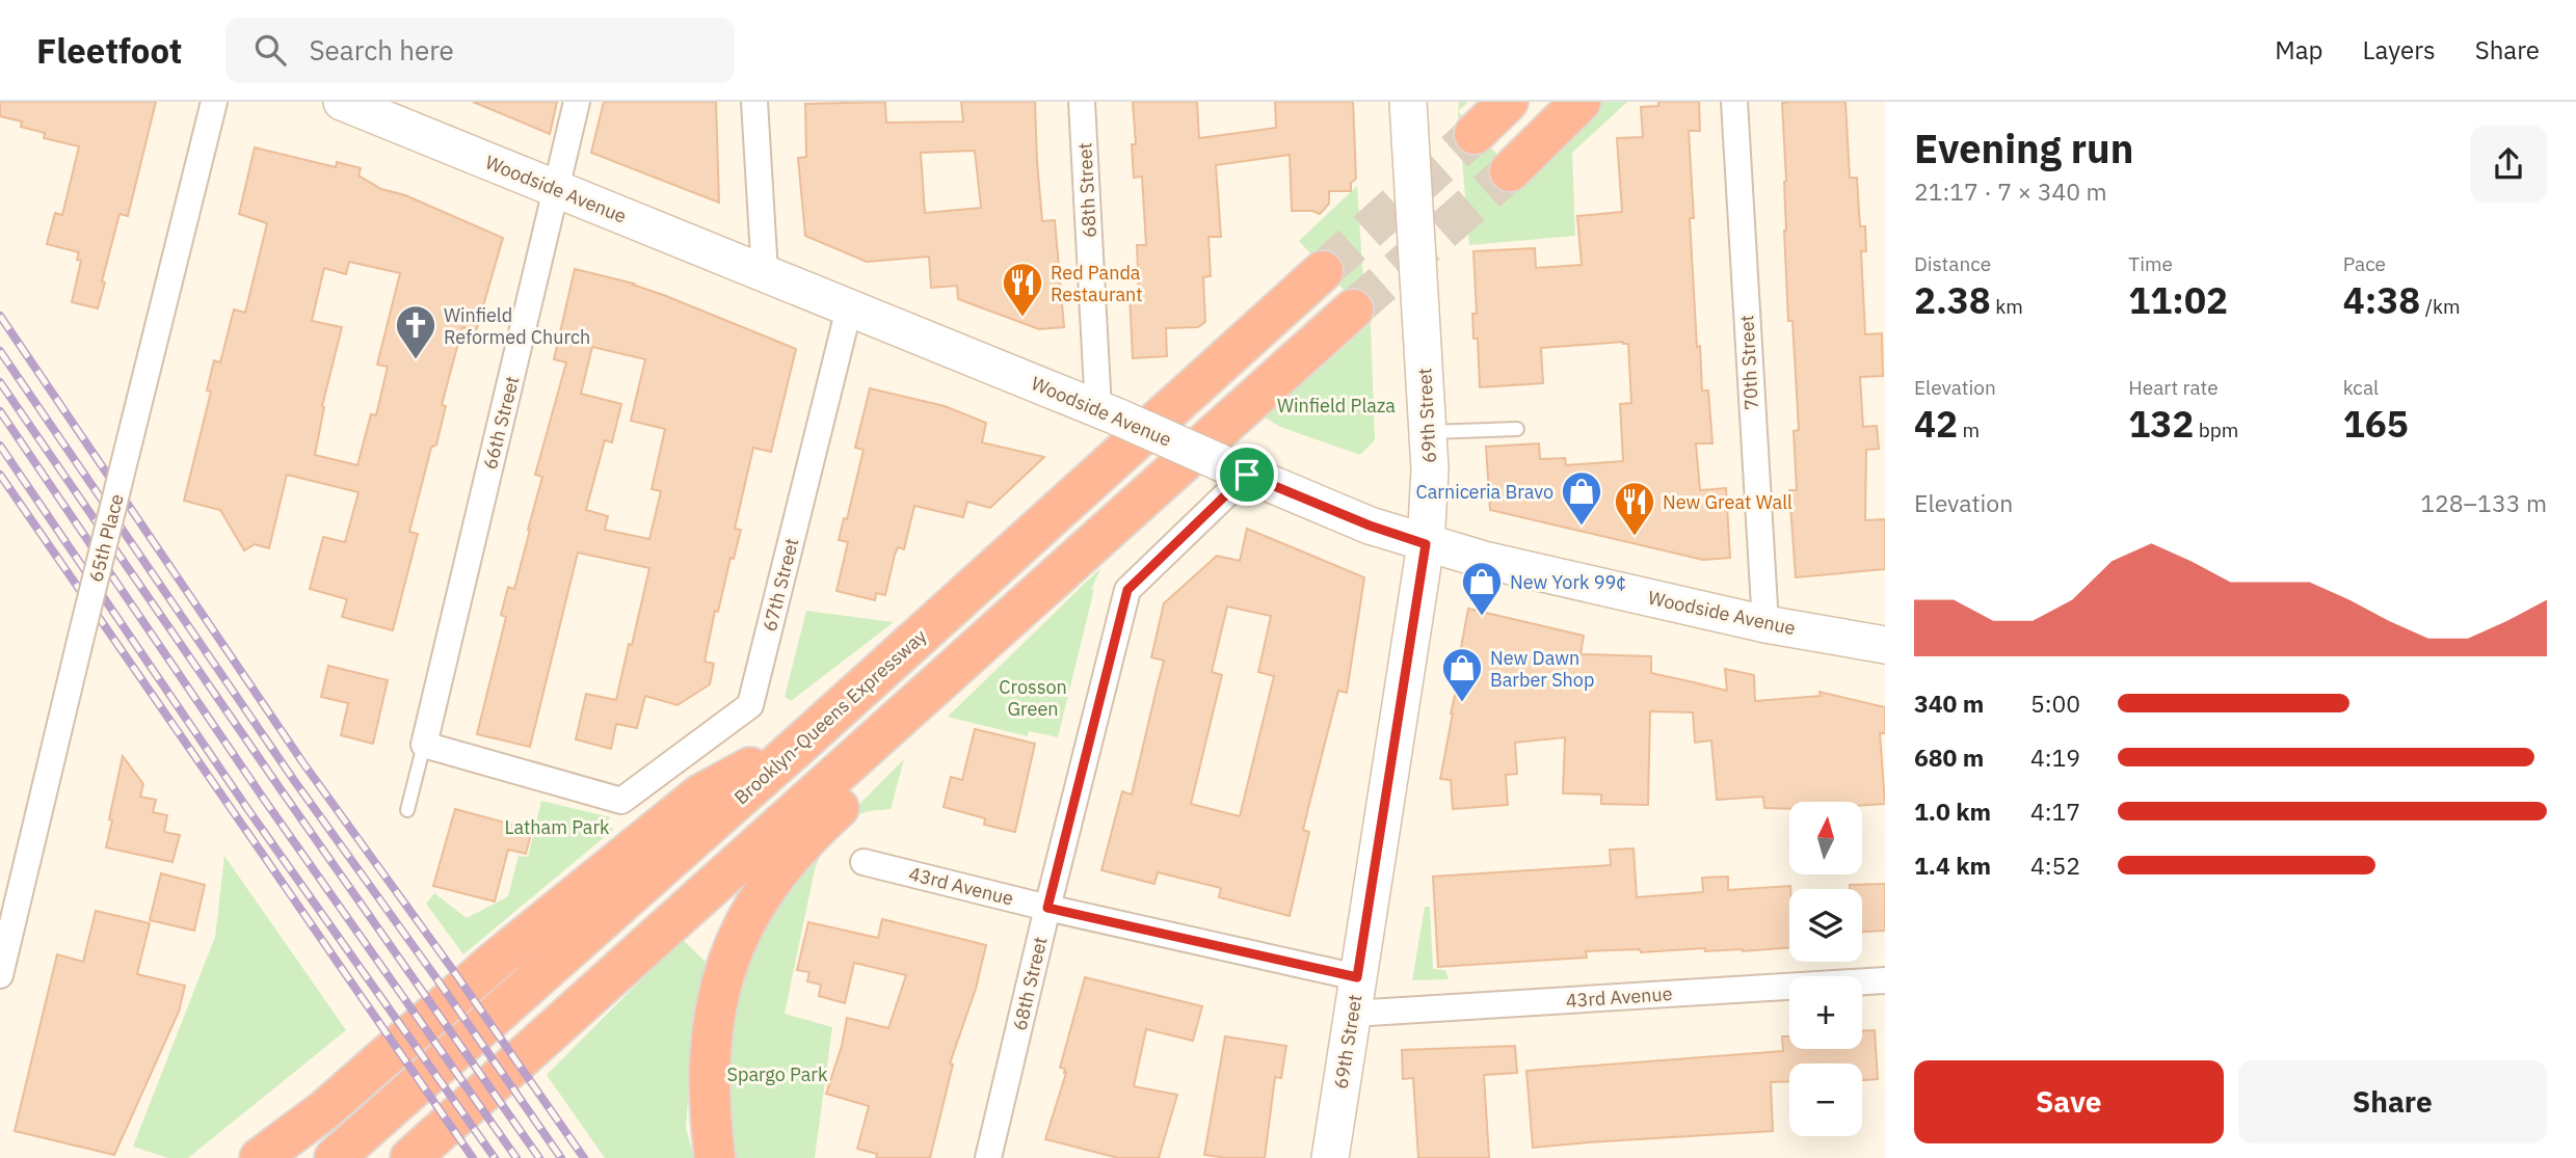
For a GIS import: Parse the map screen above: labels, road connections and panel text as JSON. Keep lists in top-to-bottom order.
{
  "streets": {
    "highway": ["Brooklyn-Queens Expressway"],
    "street": [
      "Woodside Avenue",
      "68th Street",
      "70th Street",
      "69th Street",
      "66th Street",
      "65th Place",
      "67th Street",
      "43rd Avenue"
    ]
  },
  "crossings": [
    ["Woodside Avenue", "68th Street"],
    ["Woodside Avenue", "70th Street"],
    ["Woodside Avenue", "69th Street"],
    ["Woodside Avenue", "66th Street"],
    ["Woodside Avenue", "67th Street"],
    ["68th Street", "43rd Avenue"],
    ["69th Street", "43rd Avenue"],
    ["66th Street", "67th Street"]
  ],
  "parks": [
    "Winfield Plaza",
    "Crosson Green",
    "Latham Park",
    "Spargo Park"
  ],
  "places": {
    "restaurant": ["Red Panda Restaurant", "New Great Wall"],
    "church": ["Winfield Reformed Church"],
    "shop": ["Carniceria Bravo", "New York 99¢", "New Dawn Barber Shop"]
  },
  "north": "top",
  "page": {
    "header": "Fleetfoot",
    "search": "Search here",
    "nav": ["Map", "Layers", "Share"],
    "heading": ["Evening run", "21:17 · 7 × 340 m"],
    "stats": [
      ["Distance", "2.38 km"],
      ["Time", "11:02"],
      ["Pace", "4:38 /km"],
      ["Elevation", "42 m"],
      ["Heart rate", "132 bpm"],
      ["kcal", "165"]
    ],
    "chart": ["Elevation", "128–133 m"],
    "list": [
      {
        "name": "340 m",
        "note": "5:00"
      },
      {
        "name": "680 m",
        "note": "4:19"
      },
      {
        "name": "1.0 km",
        "note": "4:17"
      },
      {
        "name": "1.4 km",
        "note": "4:52"
      }
    ],
    "map_buttons": ["+", "−"],
    "buttons": ["Save", "Share"]
  }
}
